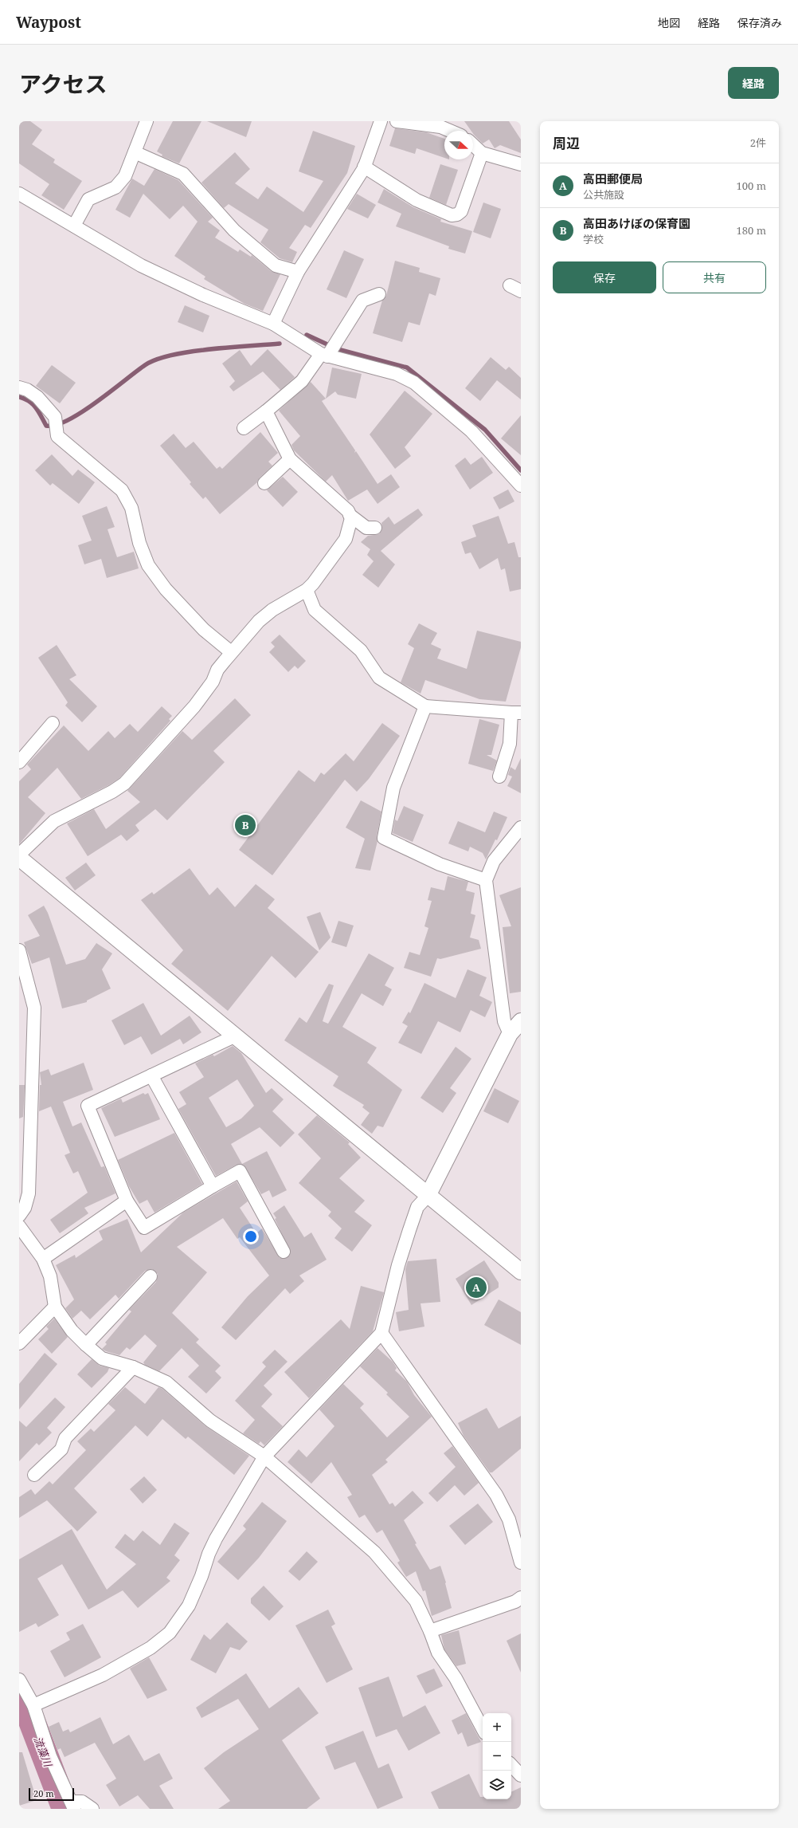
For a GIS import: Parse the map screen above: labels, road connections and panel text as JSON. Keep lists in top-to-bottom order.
{
  "water": ["流藻川"],
  "scale_bar": "20 m",
  "north": "right",
  "page": {
    "header": "Waypost",
    "nav": ["地図", "経路", "保存済み"],
    "title": "アクセス",
    "buttons": [
      "経路",
      ["保存", "共有"]
    ],
    "heading": ["周辺", "2件"],
    "list": [
      {
        "mark": "A",
        "name": "高田郵便局",
        "note": "公共施設",
        "value": "100 m"
      },
      {
        "mark": "B",
        "name": "高田あけぼの保育園",
        "note": "学校",
        "value": "180 m"
      }
    ],
    "pins": ["B", "A"],
    "map_buttons": ["+", "−"],
    "scale": "20 m"
  }
}
